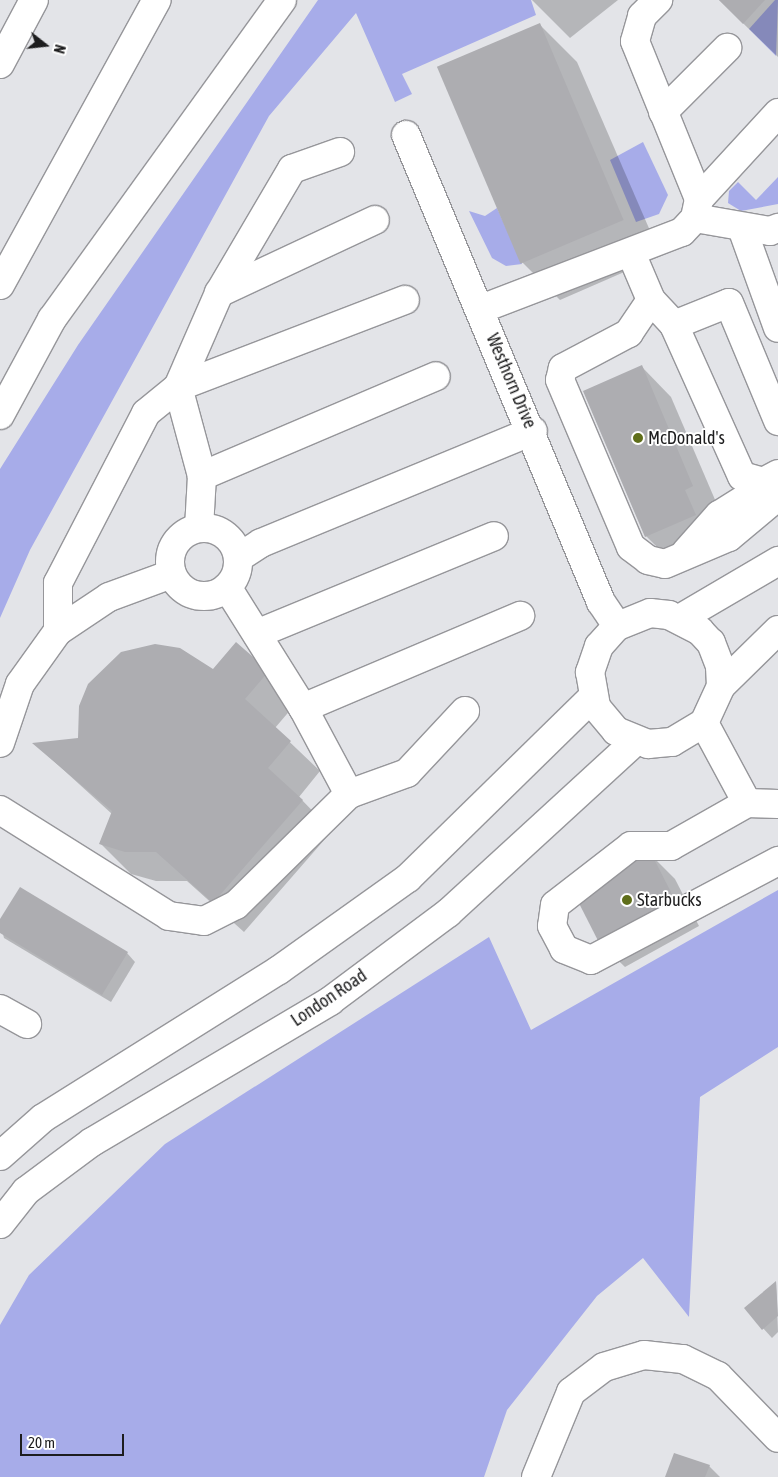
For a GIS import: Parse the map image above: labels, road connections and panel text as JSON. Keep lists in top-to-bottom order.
{
  "streets": {
    "main road": ["Westhorn Drive", "London Road"]
  },
  "crossings": [
    ["Westhorn Drive", "London Road"]
  ],
  "places": ["McDonald's", "Starbucks"],
  "scale_bar": "20 m",
  "north": "right"
}
